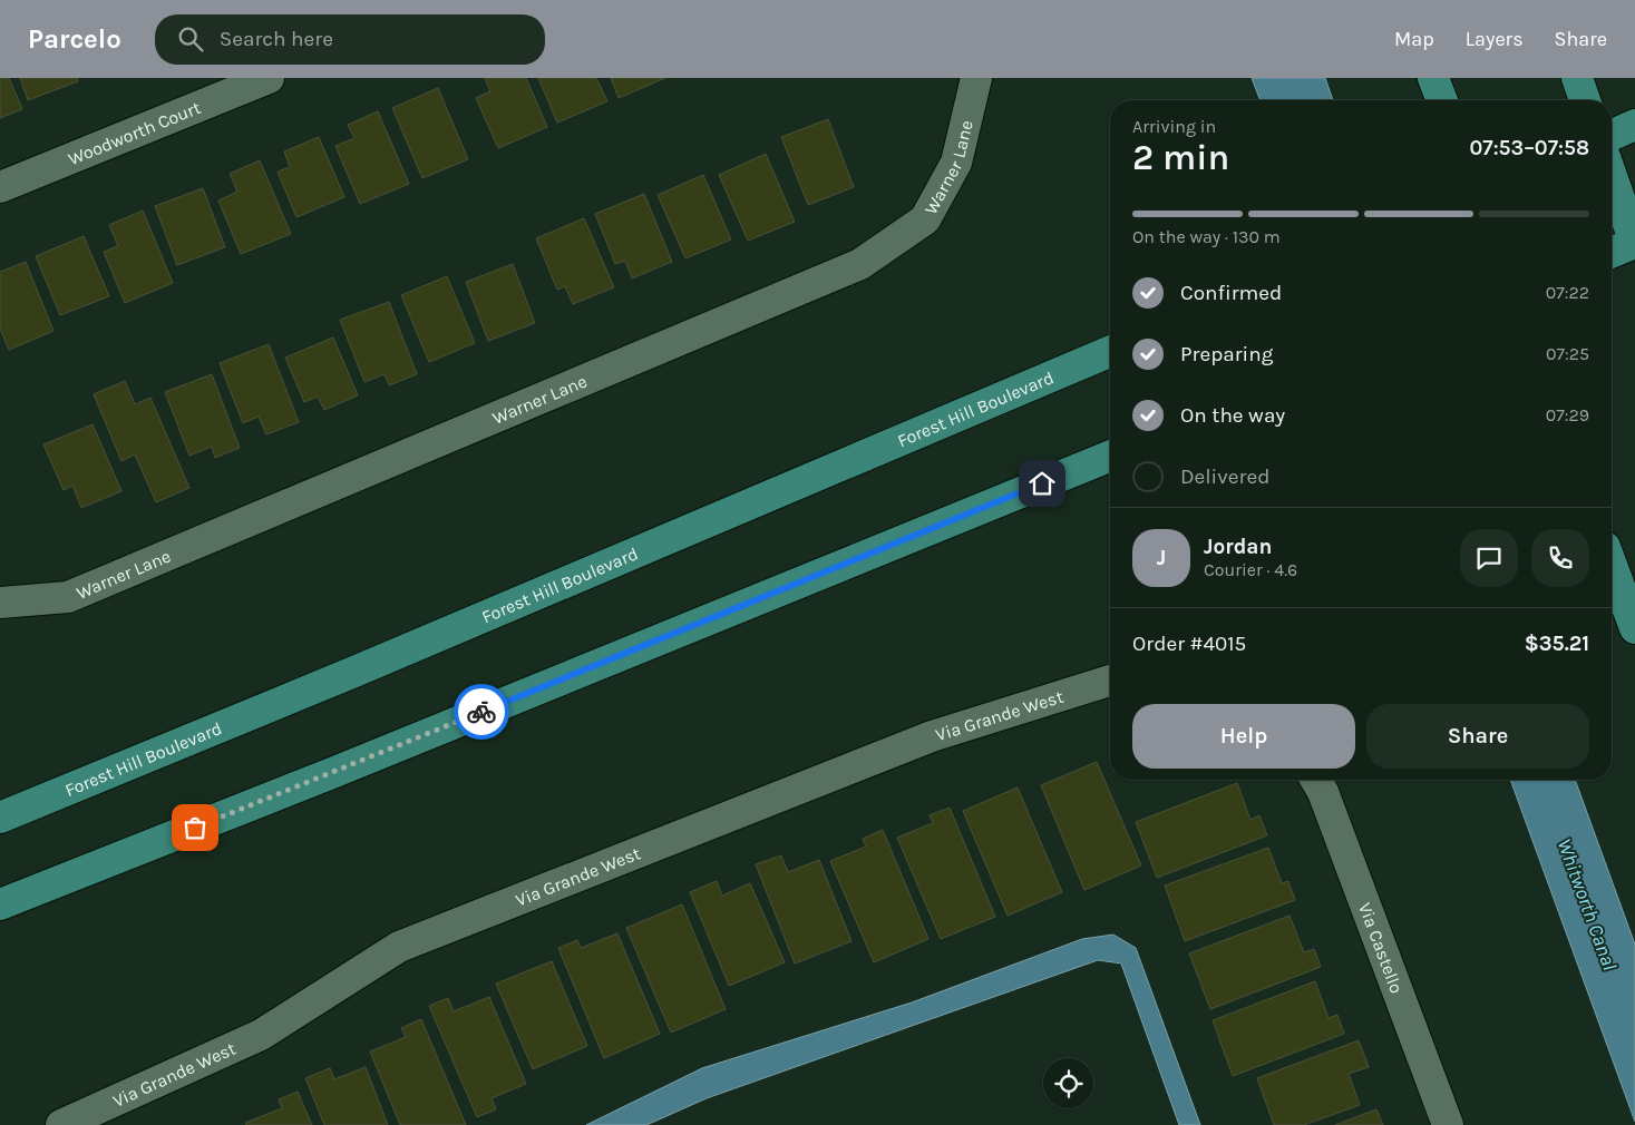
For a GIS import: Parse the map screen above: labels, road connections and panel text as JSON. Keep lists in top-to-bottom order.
{
  "streets": {
    "main road": ["Forest Hill Boulevard"],
    "street": [
      "Woodworth Court",
      "Warner Lane",
      "Via Grande West",
      "Via Castello"
    ]
  },
  "water": ["Whitworth Canal"],
  "page": {
    "header": "Parcelo",
    "search": "Search here",
    "nav": ["Map", "Layers", "Share"],
    "heading": ["2 min", "Arriving in", "07:53–07:58"],
    "panel": [
      "Jordan",
      "Courier · 4.6",
      "Order #4015",
      "$35.21"
    ],
    "bar": "On the way · 130 m",
    "list": [
      ["Confirmed", "07:22"],
      ["Preparing", "07:25"],
      ["On the way", "07:29"],
      "Delivered"
    ],
    "round": "J",
    "buttons": ["Help", "Share"]
  }
}
